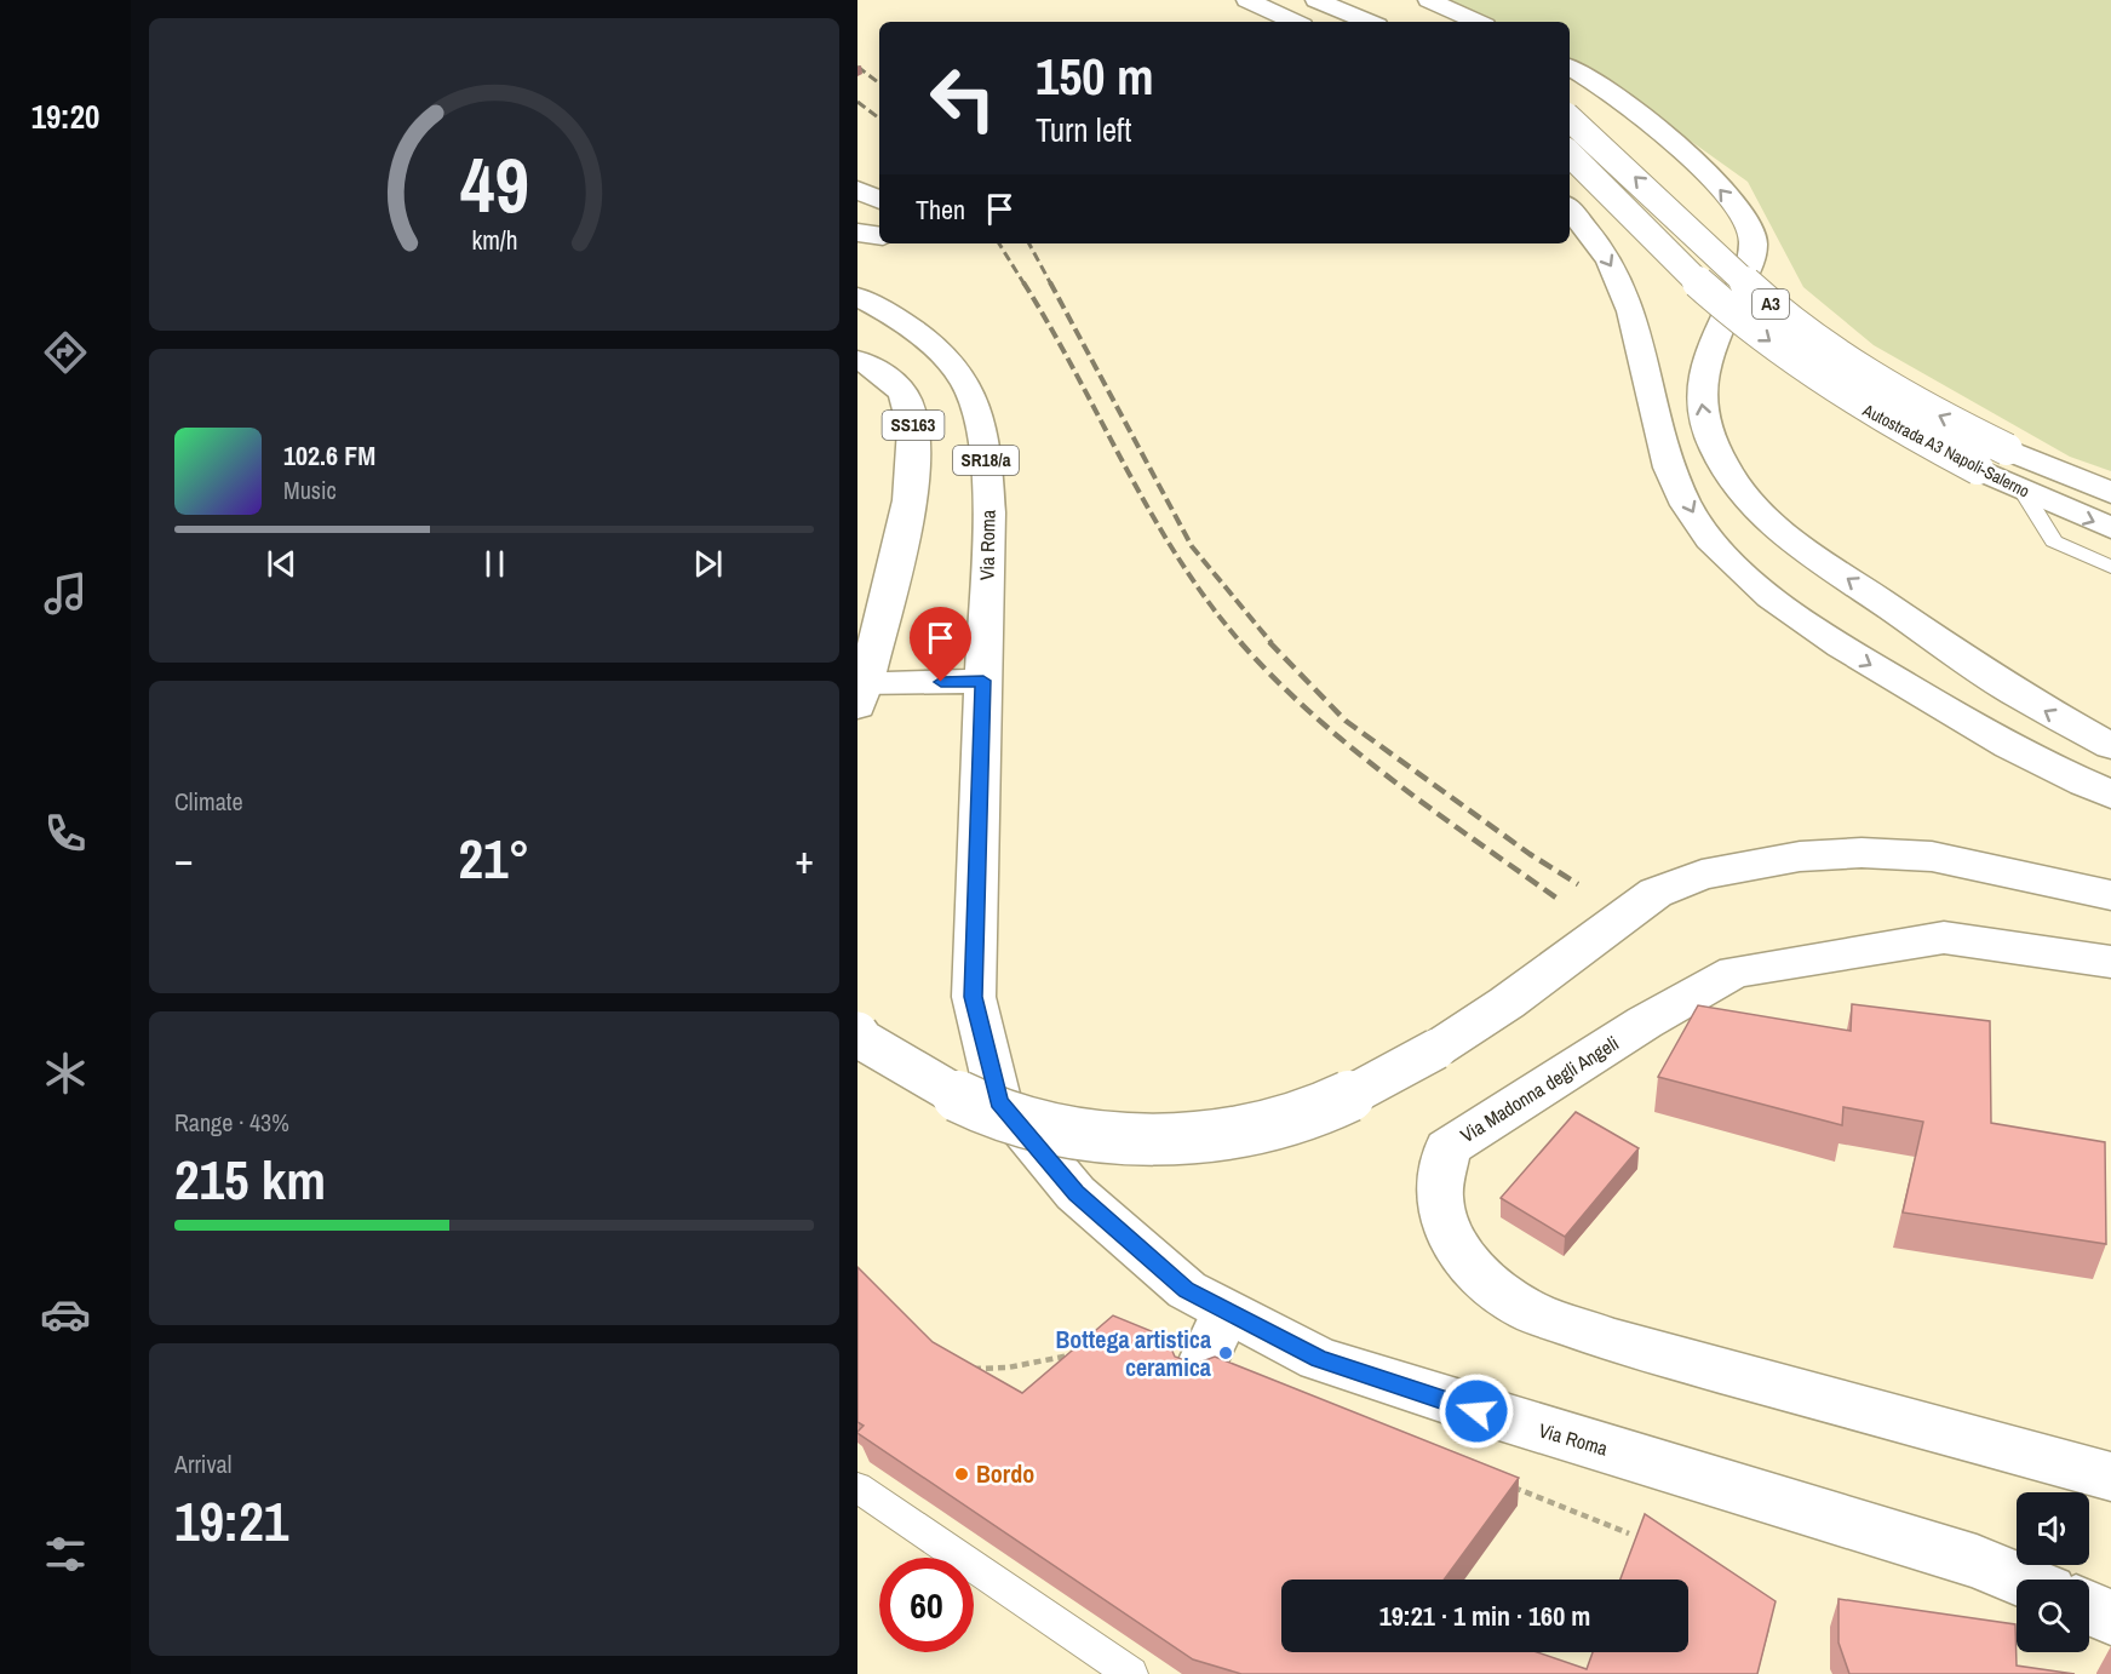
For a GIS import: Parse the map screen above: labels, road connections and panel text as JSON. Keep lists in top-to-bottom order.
{
  "streets": {
    "main road": [
      "A3",
      "SS163",
      "Autostrada A3 Napoli-Salerno",
      "SR18/a",
      "Via Roma",
      "Via Madonna degli Angeli"
    ]
  },
  "places": ["Bottega artistica ceramica", "Bordo"],
  "page": {
    "tabs": "19:20",
    "turn": ["150 m", "Turn left"],
    "then": "Then",
    "song": ["102.6 FM", "Music"],
    "tile": [
      "Climate",
      ["Range · 43%", "215 km"],
      ["Arrival", "19:21"]
    ],
    "heat": ["−", "21°", "+"],
    "limit": "60",
    "trip": "19:21 · 1 min · 160 m",
    "gauge": ["49", "km/h"]
  }
}
